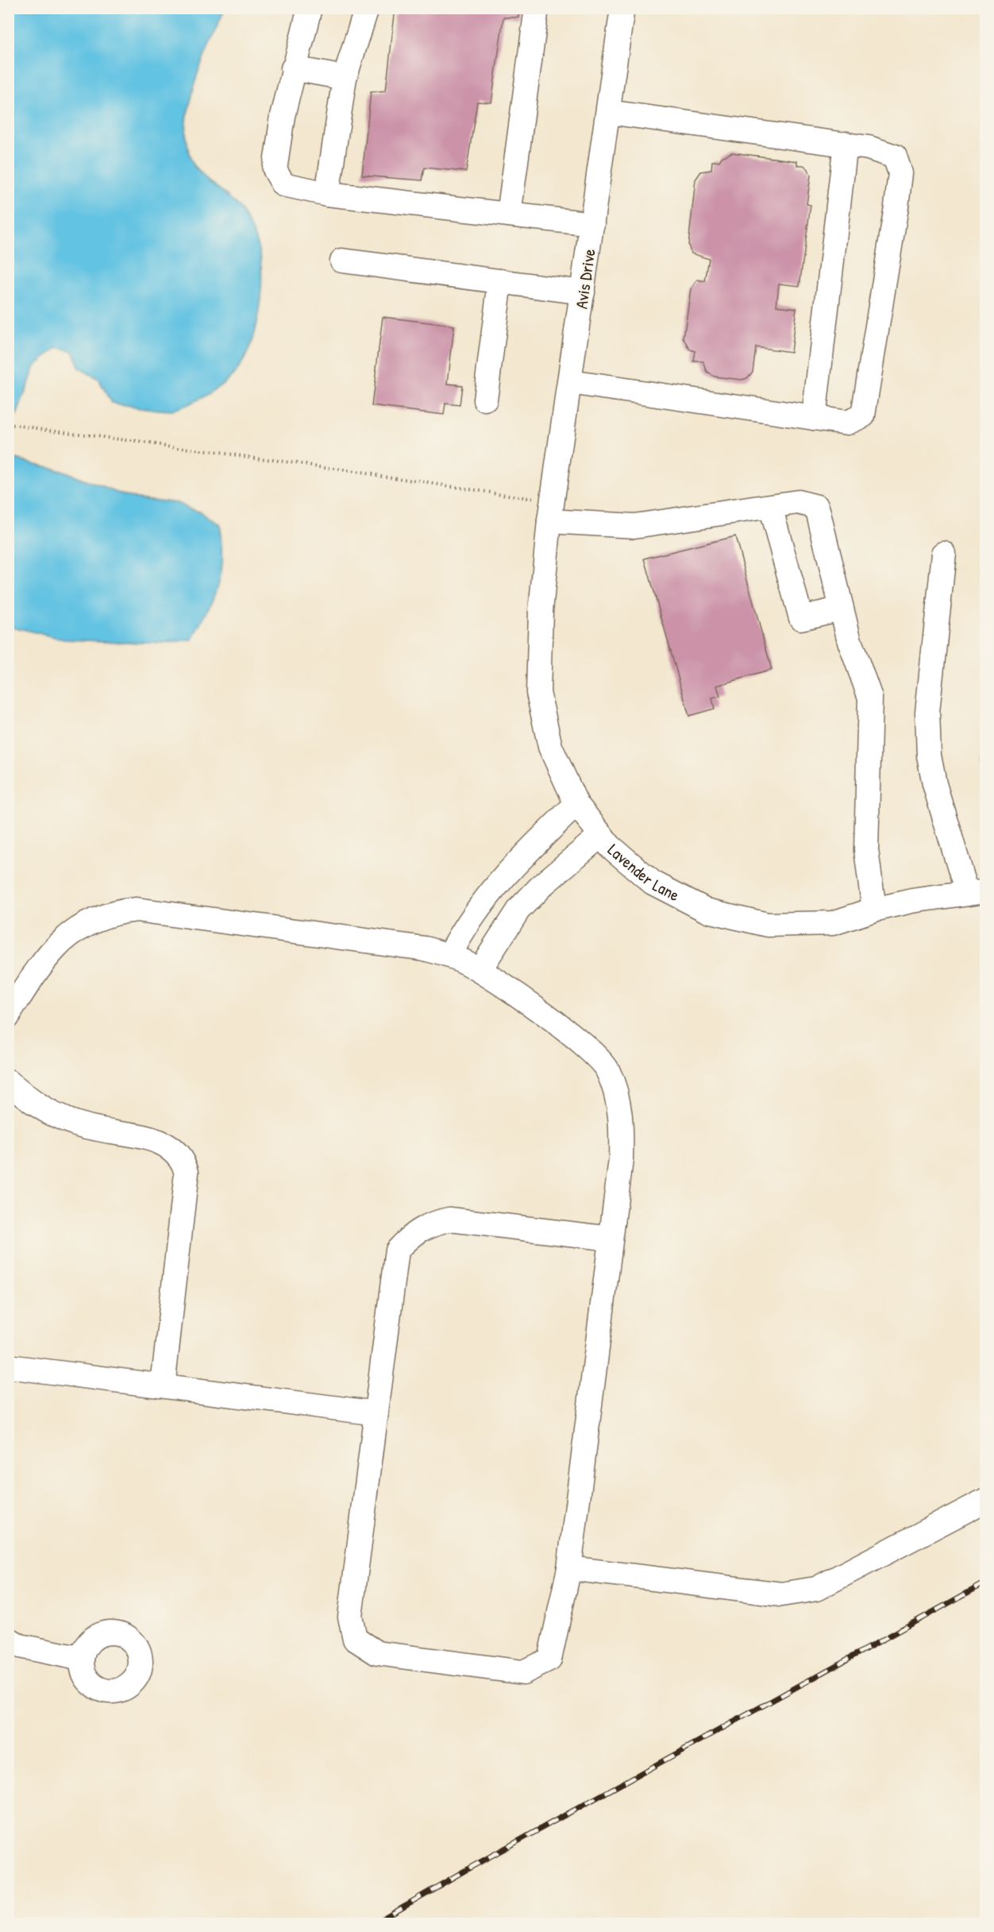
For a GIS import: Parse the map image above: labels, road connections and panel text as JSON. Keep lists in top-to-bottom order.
{
  "streets": {
    "street": ["Avis Drive", "Lavender Lane"]
  },
  "crossings": [
    ["Avis Drive", "Lavender Lane"]
  ]
}
